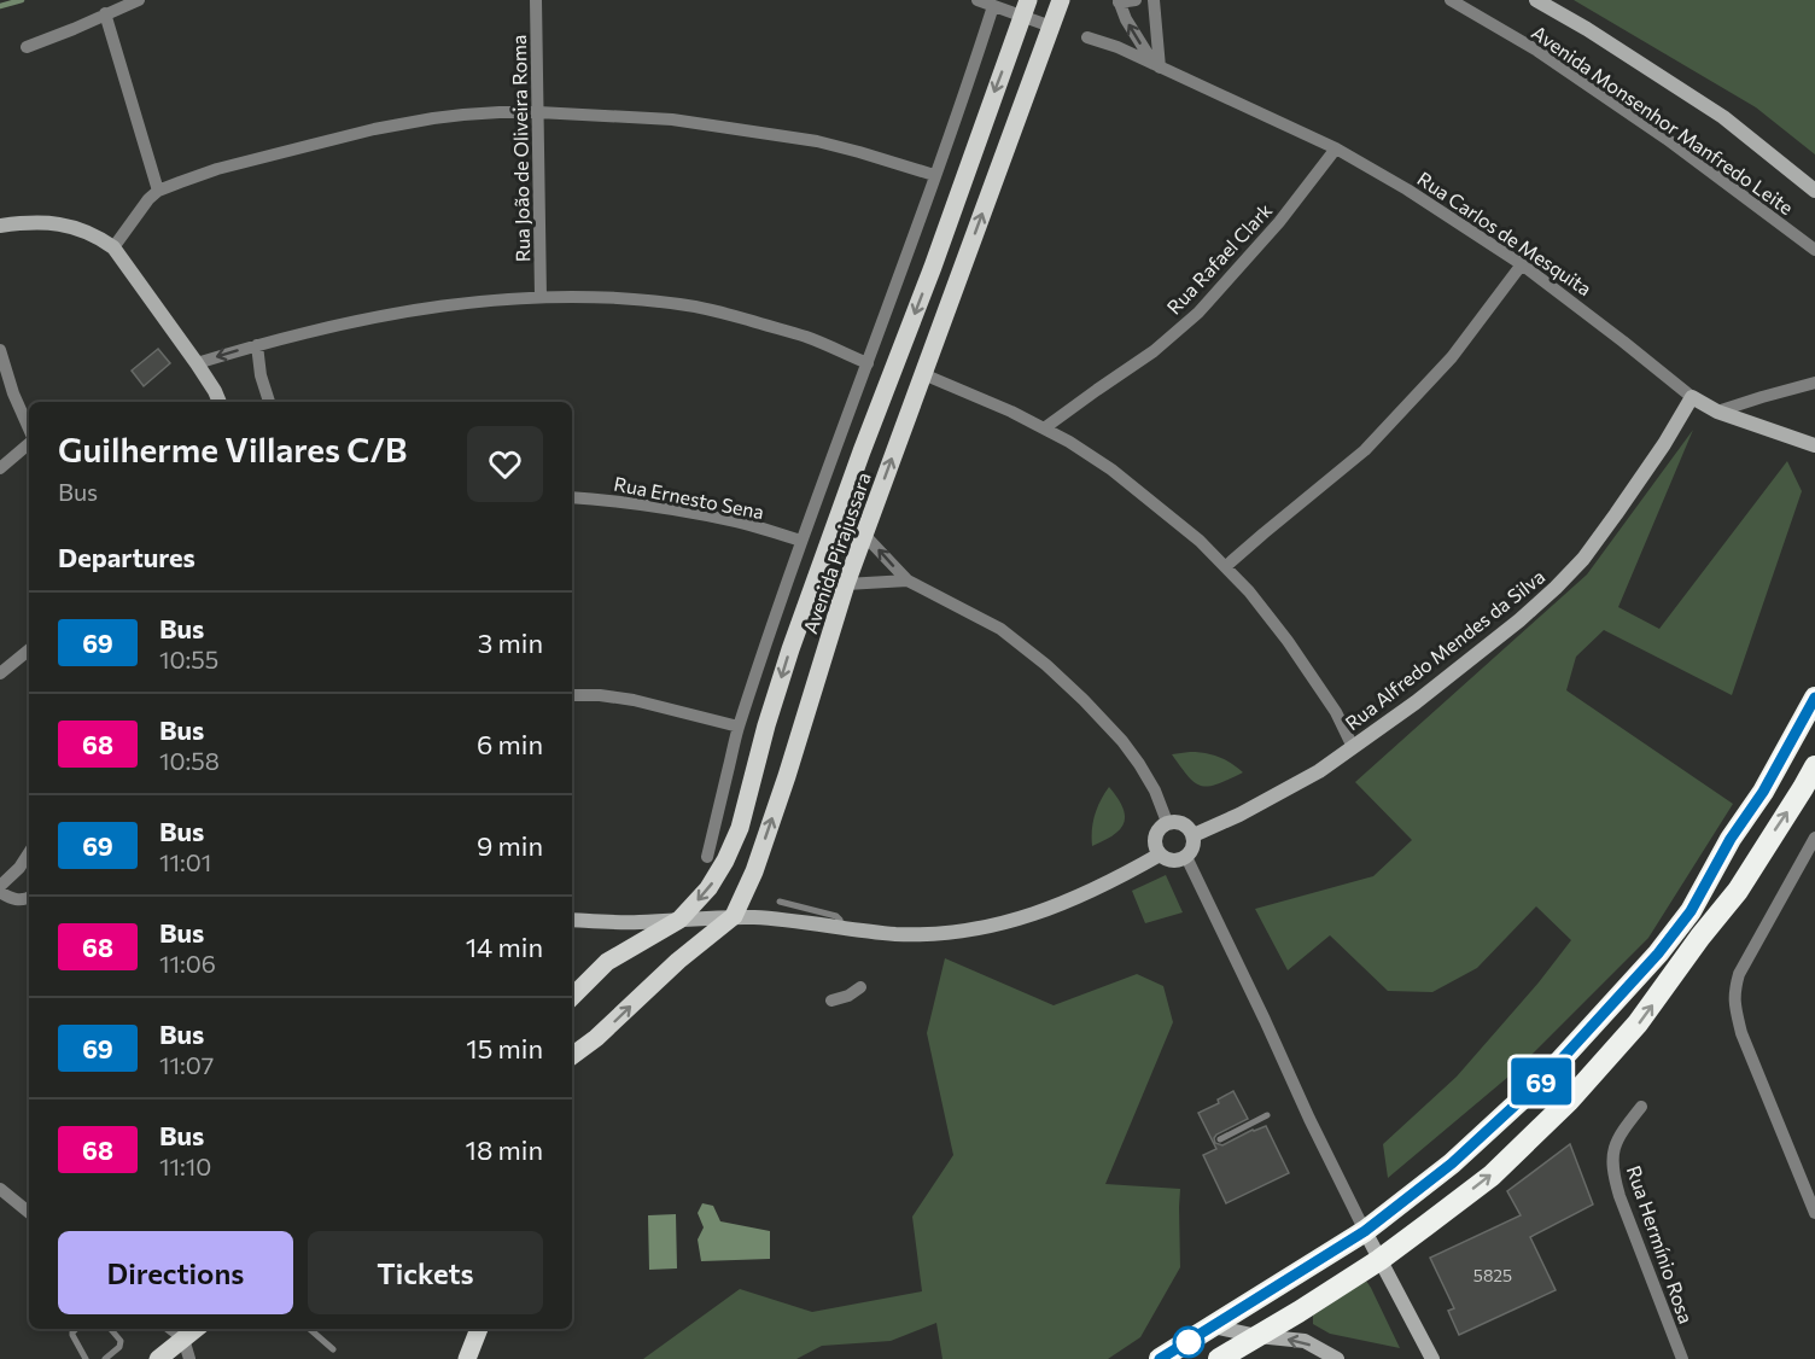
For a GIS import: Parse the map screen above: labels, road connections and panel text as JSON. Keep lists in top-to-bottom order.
{
  "streets": {
    "main road": ["Avenida Pirajussara"],
    "street": [
      "Avenida Monsenhor Manfredo Leite",
      "Rua João de Oliveira Roma",
      "Rua Carlos de Mesquita",
      "Rua Rafael Clark",
      "Rua Ernesto Sena",
      "Rua Alfredo Mendes da Silva",
      "Rua Hermínio Rosa"
    ]
  },
  "crossings": [
    ["Rua Carlos de Mesquita", "Rua Rafael Clark"],
    ["Rua Carlos de Mesquita", "Rua Alfredo Mendes da Silva"],
    ["Rua Ernesto Sena", "Avenida Pirajussara"]
  ],
  "lines": ["bus line 69"],
  "house_numbers": ["5825"],
  "page": {
    "on_map": "69",
    "heading": [
      ["Guilherme Villares C/B", "Bus"],
      "Departures"
    ],
    "list": [
      {
        "mark": "69",
        "name": "Bus",
        "note": "10:55",
        "value": "3 min"
      },
      {
        "mark": "68",
        "name": "Bus",
        "note": "10:58",
        "value": "6 min"
      },
      {
        "mark": "69",
        "name": "Bus",
        "note": "11:01",
        "value": "9 min"
      },
      {
        "mark": "68",
        "name": "Bus",
        "note": "11:06",
        "value": "14 min"
      },
      {
        "mark": "69",
        "name": "Bus",
        "note": "11:07",
        "value": "15 min"
      },
      {
        "mark": "68",
        "name": "Bus",
        "note": "11:10",
        "value": "18 min"
      }
    ],
    "buttons": ["Directions", "Tickets"]
  }
}
